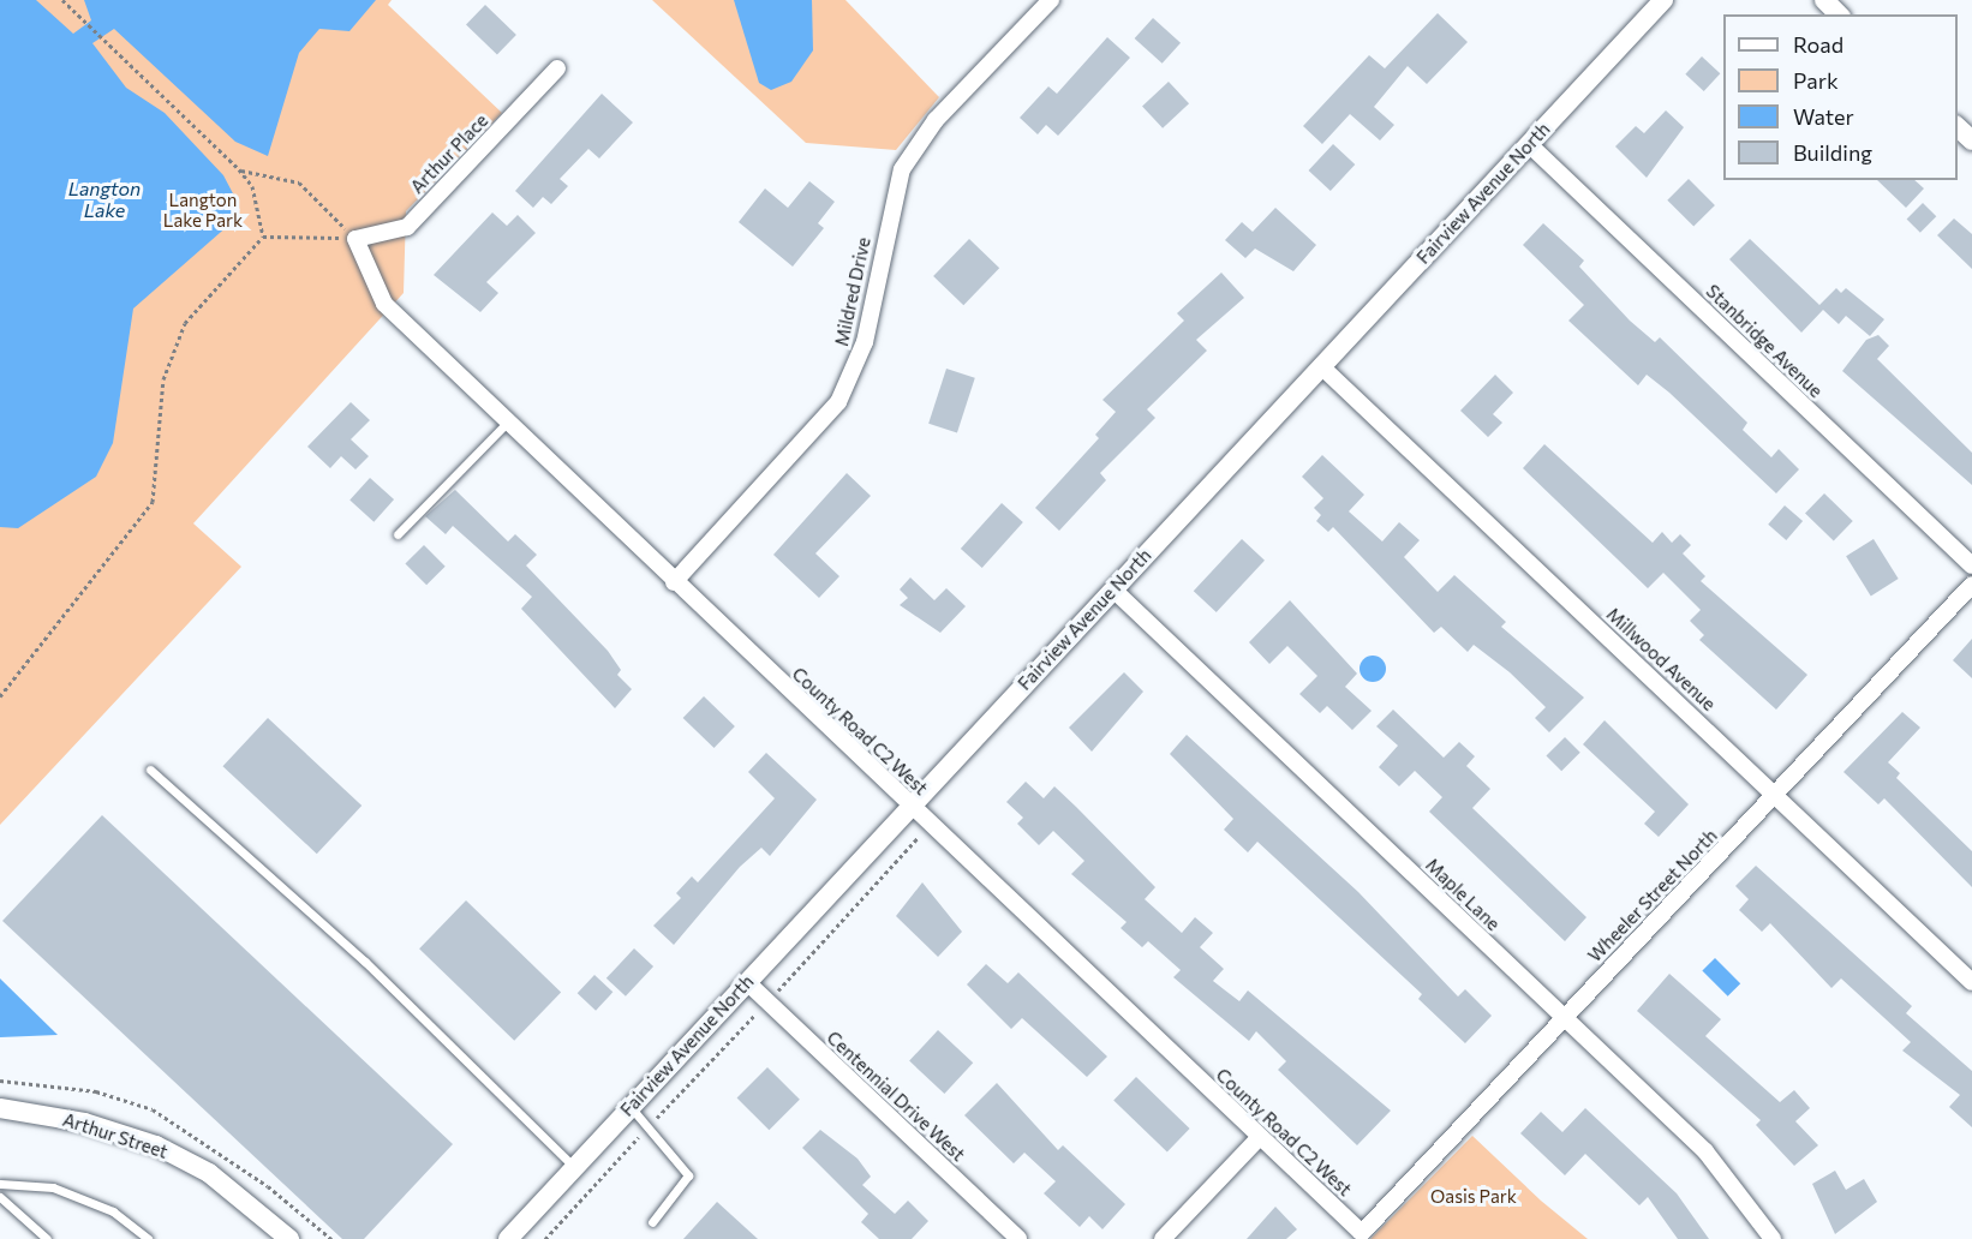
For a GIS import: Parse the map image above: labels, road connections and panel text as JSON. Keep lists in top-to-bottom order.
{
  "streets": {
    "street": [
      "Arthur Place",
      "Fairview Avenue North",
      "Mildred Drive",
      "Stanbridge Avenue",
      "Millwood Avenue",
      "County Road C2 West",
      "Maple Lane",
      "Wheeler Street North",
      "Centennial Drive West",
      "Arthur Street"
    ]
  },
  "crossings": [
    ["Arthur Place", "County Road C2 West"],
    ["Fairview Avenue North", "Stanbridge Avenue"],
    ["Fairview Avenue North", "Millwood Avenue"],
    ["Fairview Avenue North", "County Road C2 West"],
    ["Fairview Avenue North", "Maple Lane"],
    ["Fairview Avenue North", "Centennial Drive West"],
    ["Mildred Drive", "County Road C2 West"],
    ["Millwood Avenue", "Wheeler Street North"],
    ["County Road C2 West", "Wheeler Street North"],
    ["Maple Lane", "Wheeler Street North"]
  ],
  "water": ["Langton Lake"],
  "parks": ["Langton Lake Park", "Oasis Park"],
  "legend": [
    "Road",
    "Park",
    "Water",
    "Building"
  ]
}
